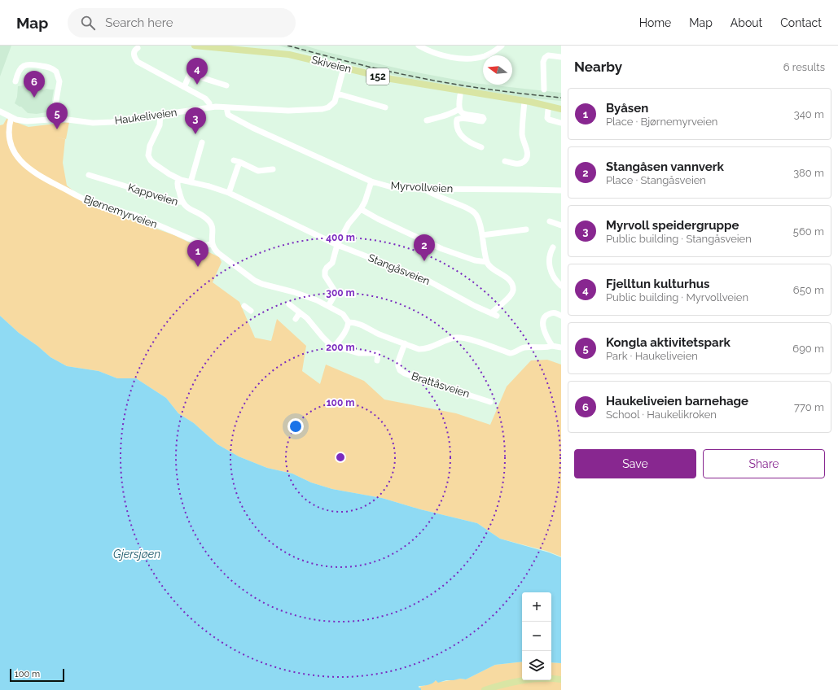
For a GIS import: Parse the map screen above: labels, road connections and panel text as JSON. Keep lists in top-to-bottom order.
{
  "streets": {
    "main road": ["Skiveien", "152"],
    "street": [
      "Haukeliveien",
      "Myrvollveien",
      "Kappveien",
      "Bjørnemyrveien",
      "Stangåsveien",
      "Brattåsveien"
    ]
  },
  "crossings": [
    ["Skiveien", "Haukeliveien"],
    ["Haukeliveien", "Myrvollveien"],
    ["Haukeliveien", "Bjørnemyrveien"],
    ["Haukeliveien", "Stangåsveien"],
    ["Kappveien", "Bjørnemyrveien"]
  ],
  "water": ["Gjersjøen"],
  "scale_bar": "100 m",
  "north": "left",
  "page": {
    "header": "Map",
    "search": "Search here",
    "nav": [
      "Home",
      "Map",
      "About",
      "Contact"
    ],
    "heading": ["Nearby", "6 results"],
    "pins": [
      "4",
      "6",
      "5",
      "3",
      "2",
      "1"
    ],
    "list": [
      {
        "mark": "1",
        "name": "Byåsen",
        "note": "Place · Bjørnemyrveien",
        "value": "340 m"
      },
      {
        "mark": "2",
        "name": "Stangåsen vannverk",
        "note": "Place · Stangåsveien",
        "value": "380 m"
      },
      {
        "mark": "3",
        "name": "Myrvoll speidergruppe",
        "note": "Public building · Stangåsveien",
        "value": "560 m"
      },
      {
        "mark": "4",
        "name": "Fjelltun kulturhus",
        "note": "Public building · Myrvollveien",
        "value": "650 m"
      },
      {
        "mark": "5",
        "name": "Kongla aktivitetspark",
        "note": "Park · Haukeliveien",
        "value": "690 m"
      },
      {
        "mark": "6",
        "name": "Haukeliveien barnehage",
        "note": "School · Haukelikroken",
        "value": "770 m"
      }
    ],
    "buttons": ["Save", "Share"],
    "map_buttons": ["+", "−"],
    "scale": "100 m"
  },
  "rings": [
    "400 m",
    "300 m",
    "200 m",
    "100 m"
  ]
}
